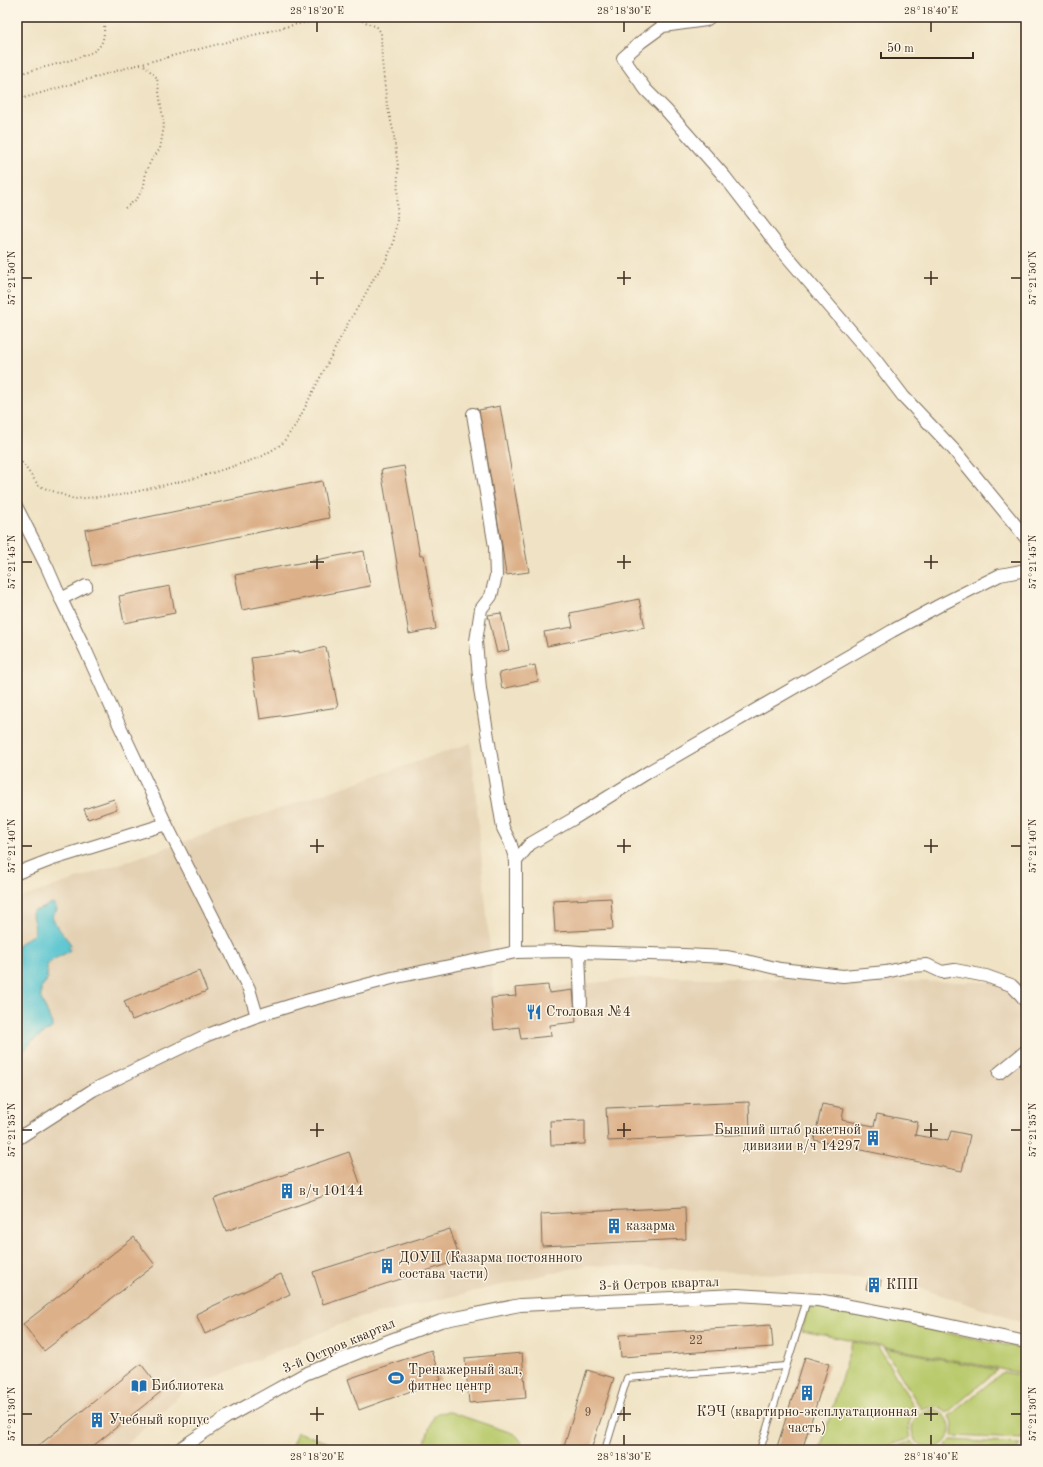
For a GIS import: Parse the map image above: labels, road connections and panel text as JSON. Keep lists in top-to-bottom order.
{
  "streets": {
    "street": ["3-й Остров квартал"]
  },
  "places": {
    "restaurant": ["Столовая №4"],
    "building": [
      "Бывший штаб ракетной дивизии в/ч 14297",
      "в/ч 10144",
      "казарма",
      "ДОУП (Казарма постоянного состава части)",
      "КПП",
      "КЭЧ (квартирно-эксплуатационная часть)",
      "Учебный корпус"
    ],
    "sports": ["Тренажерный зал, фитнес центр"],
    "library": ["Библиотека"]
  },
  "house_numbers": ["22", "9"],
  "scale_bar": "50 m",
  "coordinates": [
    "28°18'20\"E",
    "28°18'30\"E",
    "28°18'40\"E",
    "57°21'50\"N",
    "57°21'45\"N",
    "57°21'40\"N",
    "57°21'35\"N",
    "57°21'30\"N"
  ]
}
